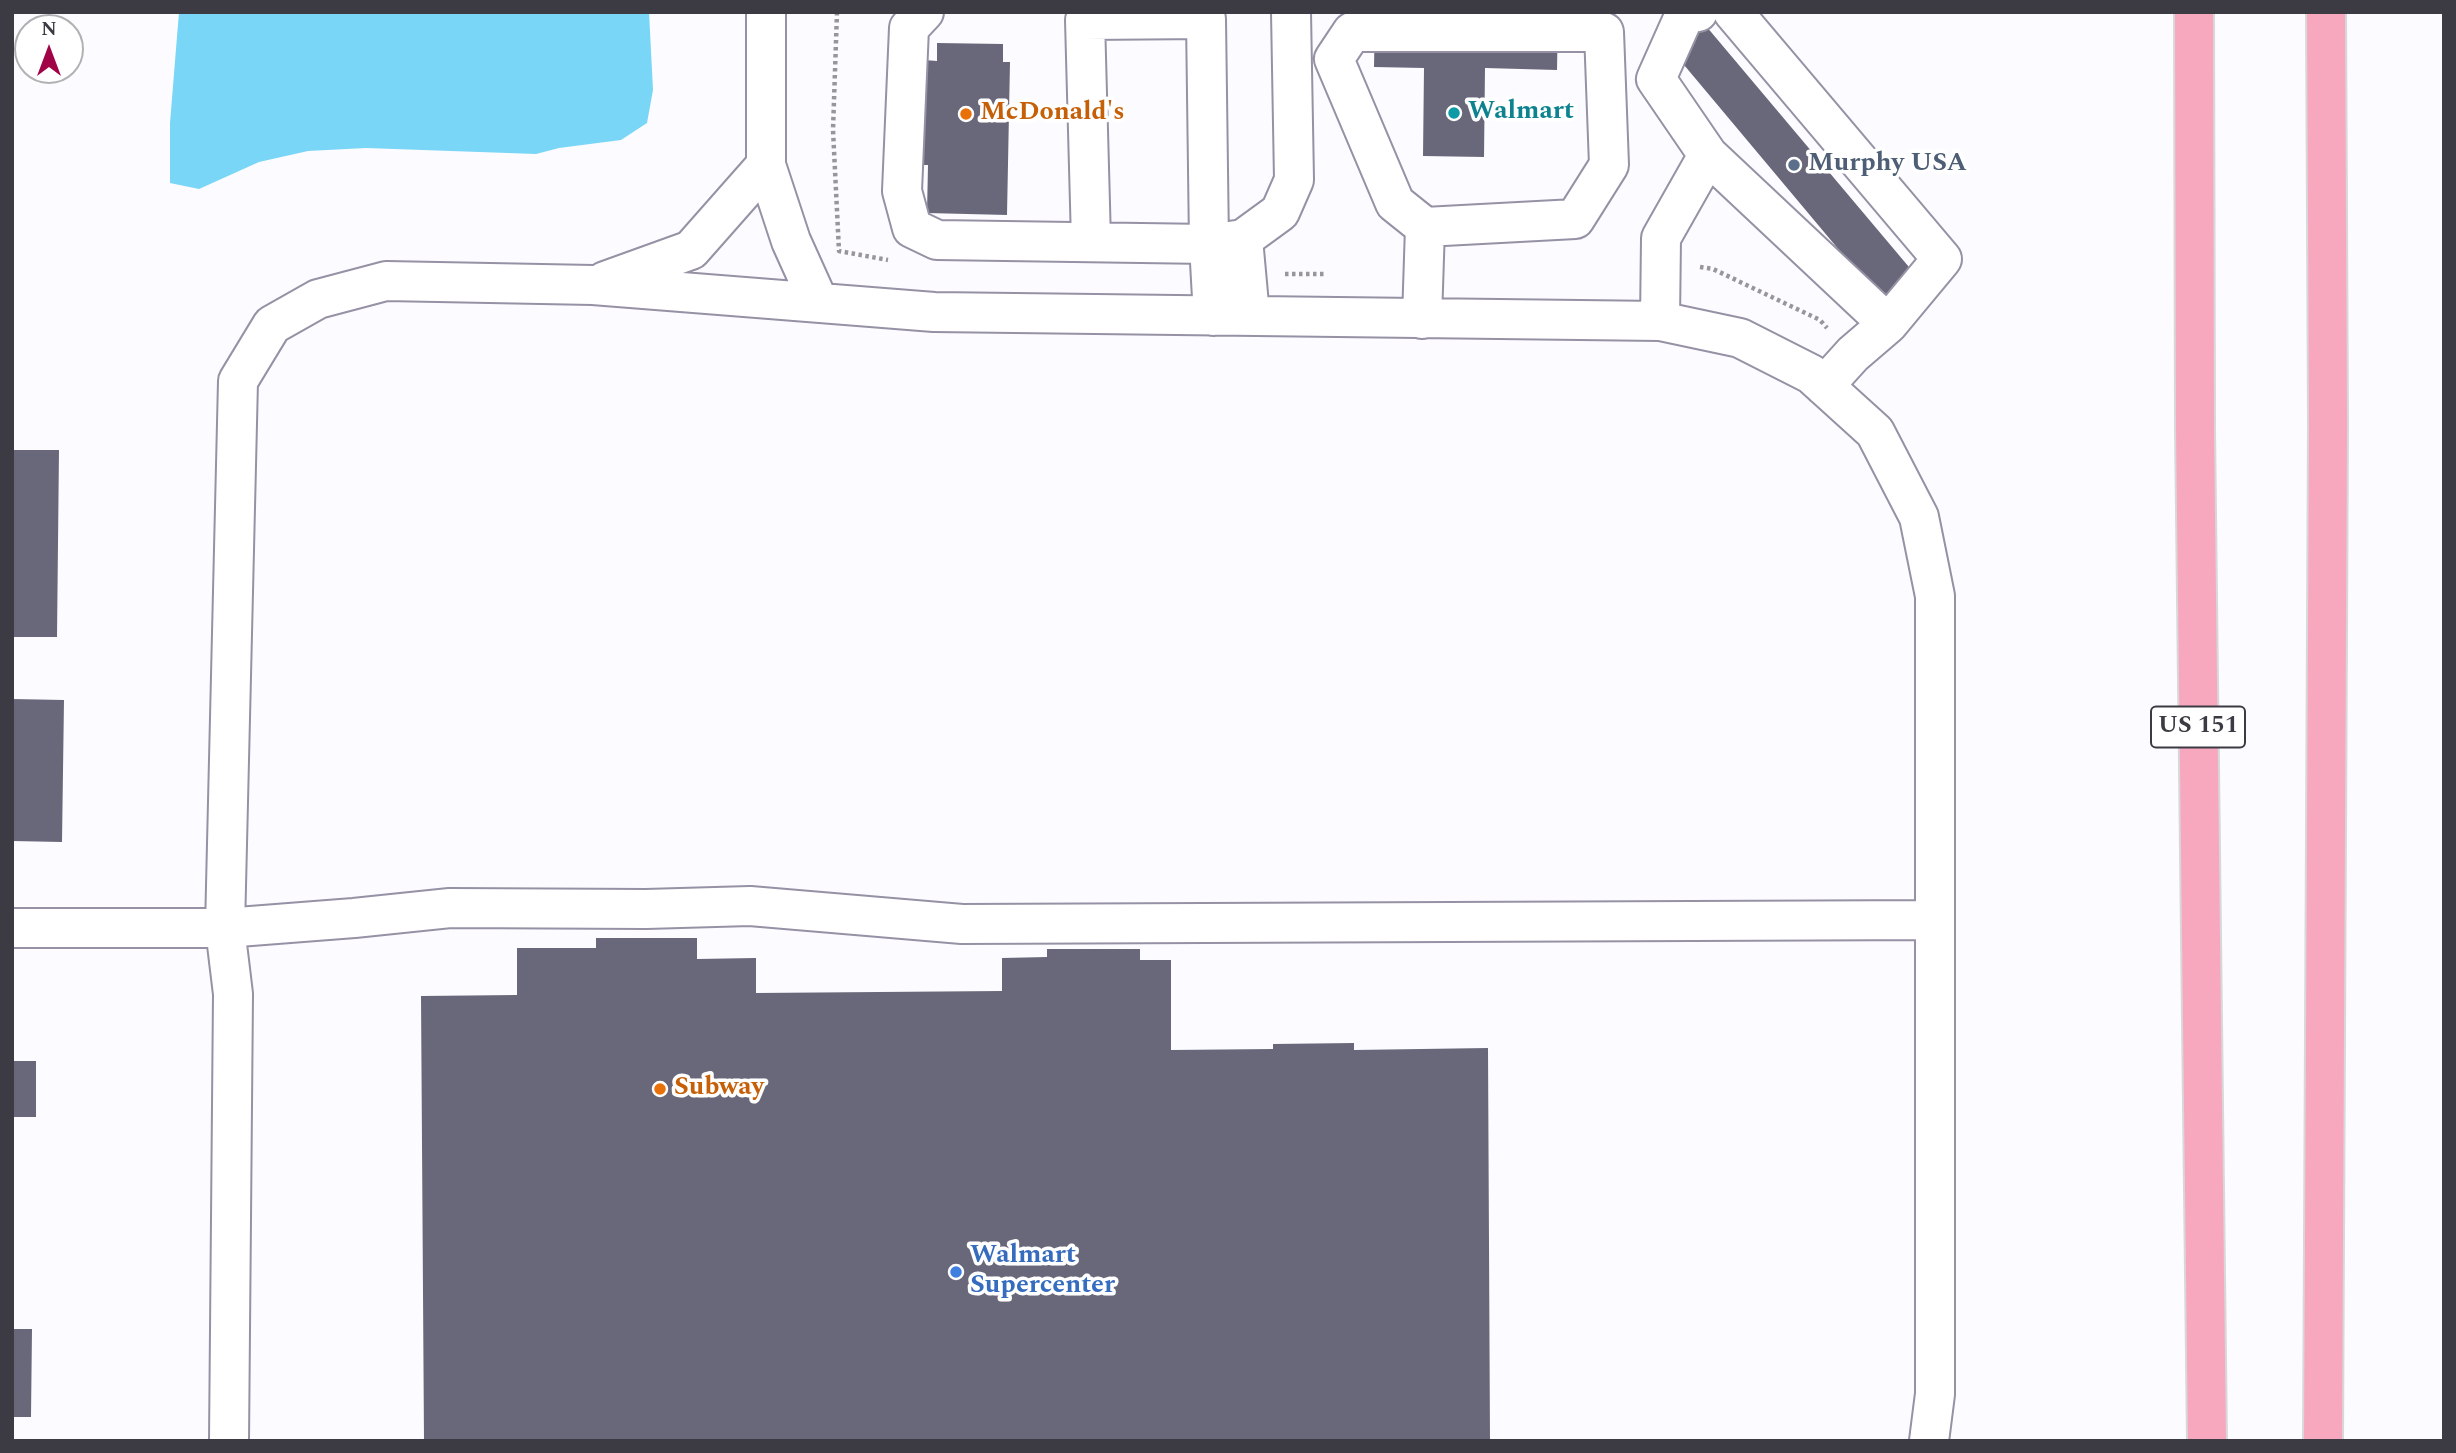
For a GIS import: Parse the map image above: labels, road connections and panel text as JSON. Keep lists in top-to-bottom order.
{
  "streets": {
    "highway": ["US 151"]
  },
  "places": [
    "Walmart",
    "McDonald's",
    "Murphy USA",
    "Subway",
    "Walmart Supercenter"
  ],
  "north": "top"
}
